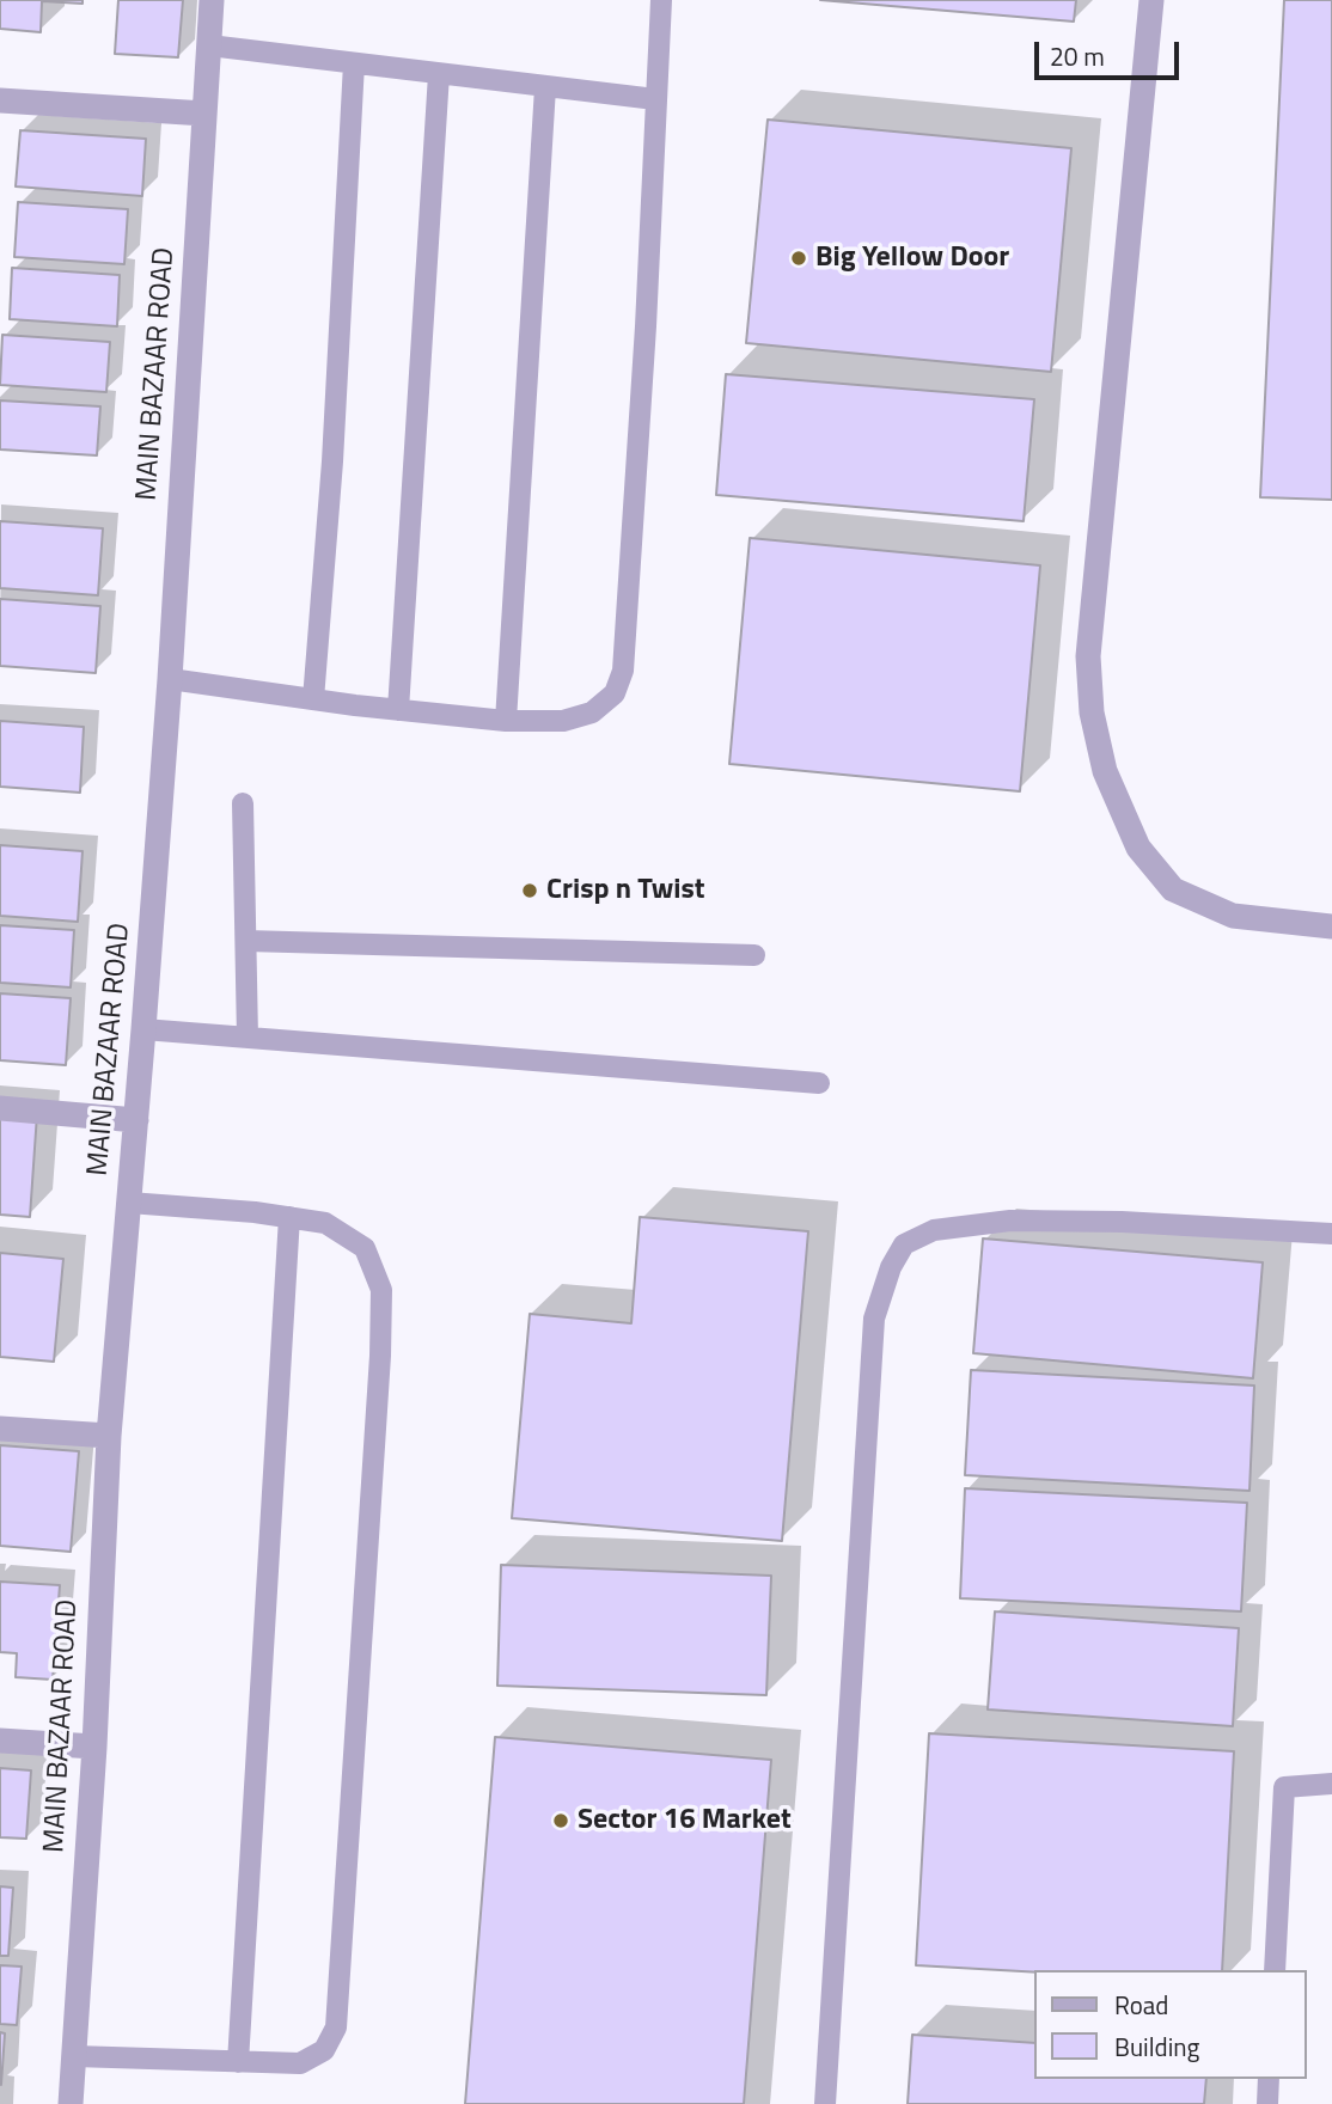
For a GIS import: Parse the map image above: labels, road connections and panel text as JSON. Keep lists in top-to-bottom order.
{
  "streets": {
    "street": ["MAIN BAZAAR ROAD"]
  },
  "places": ["Big Yellow Door", "Crisp n Twist", "Sector 16 Market"],
  "legend": ["Road", "Building"],
  "scale_bar": "20 m"
}
